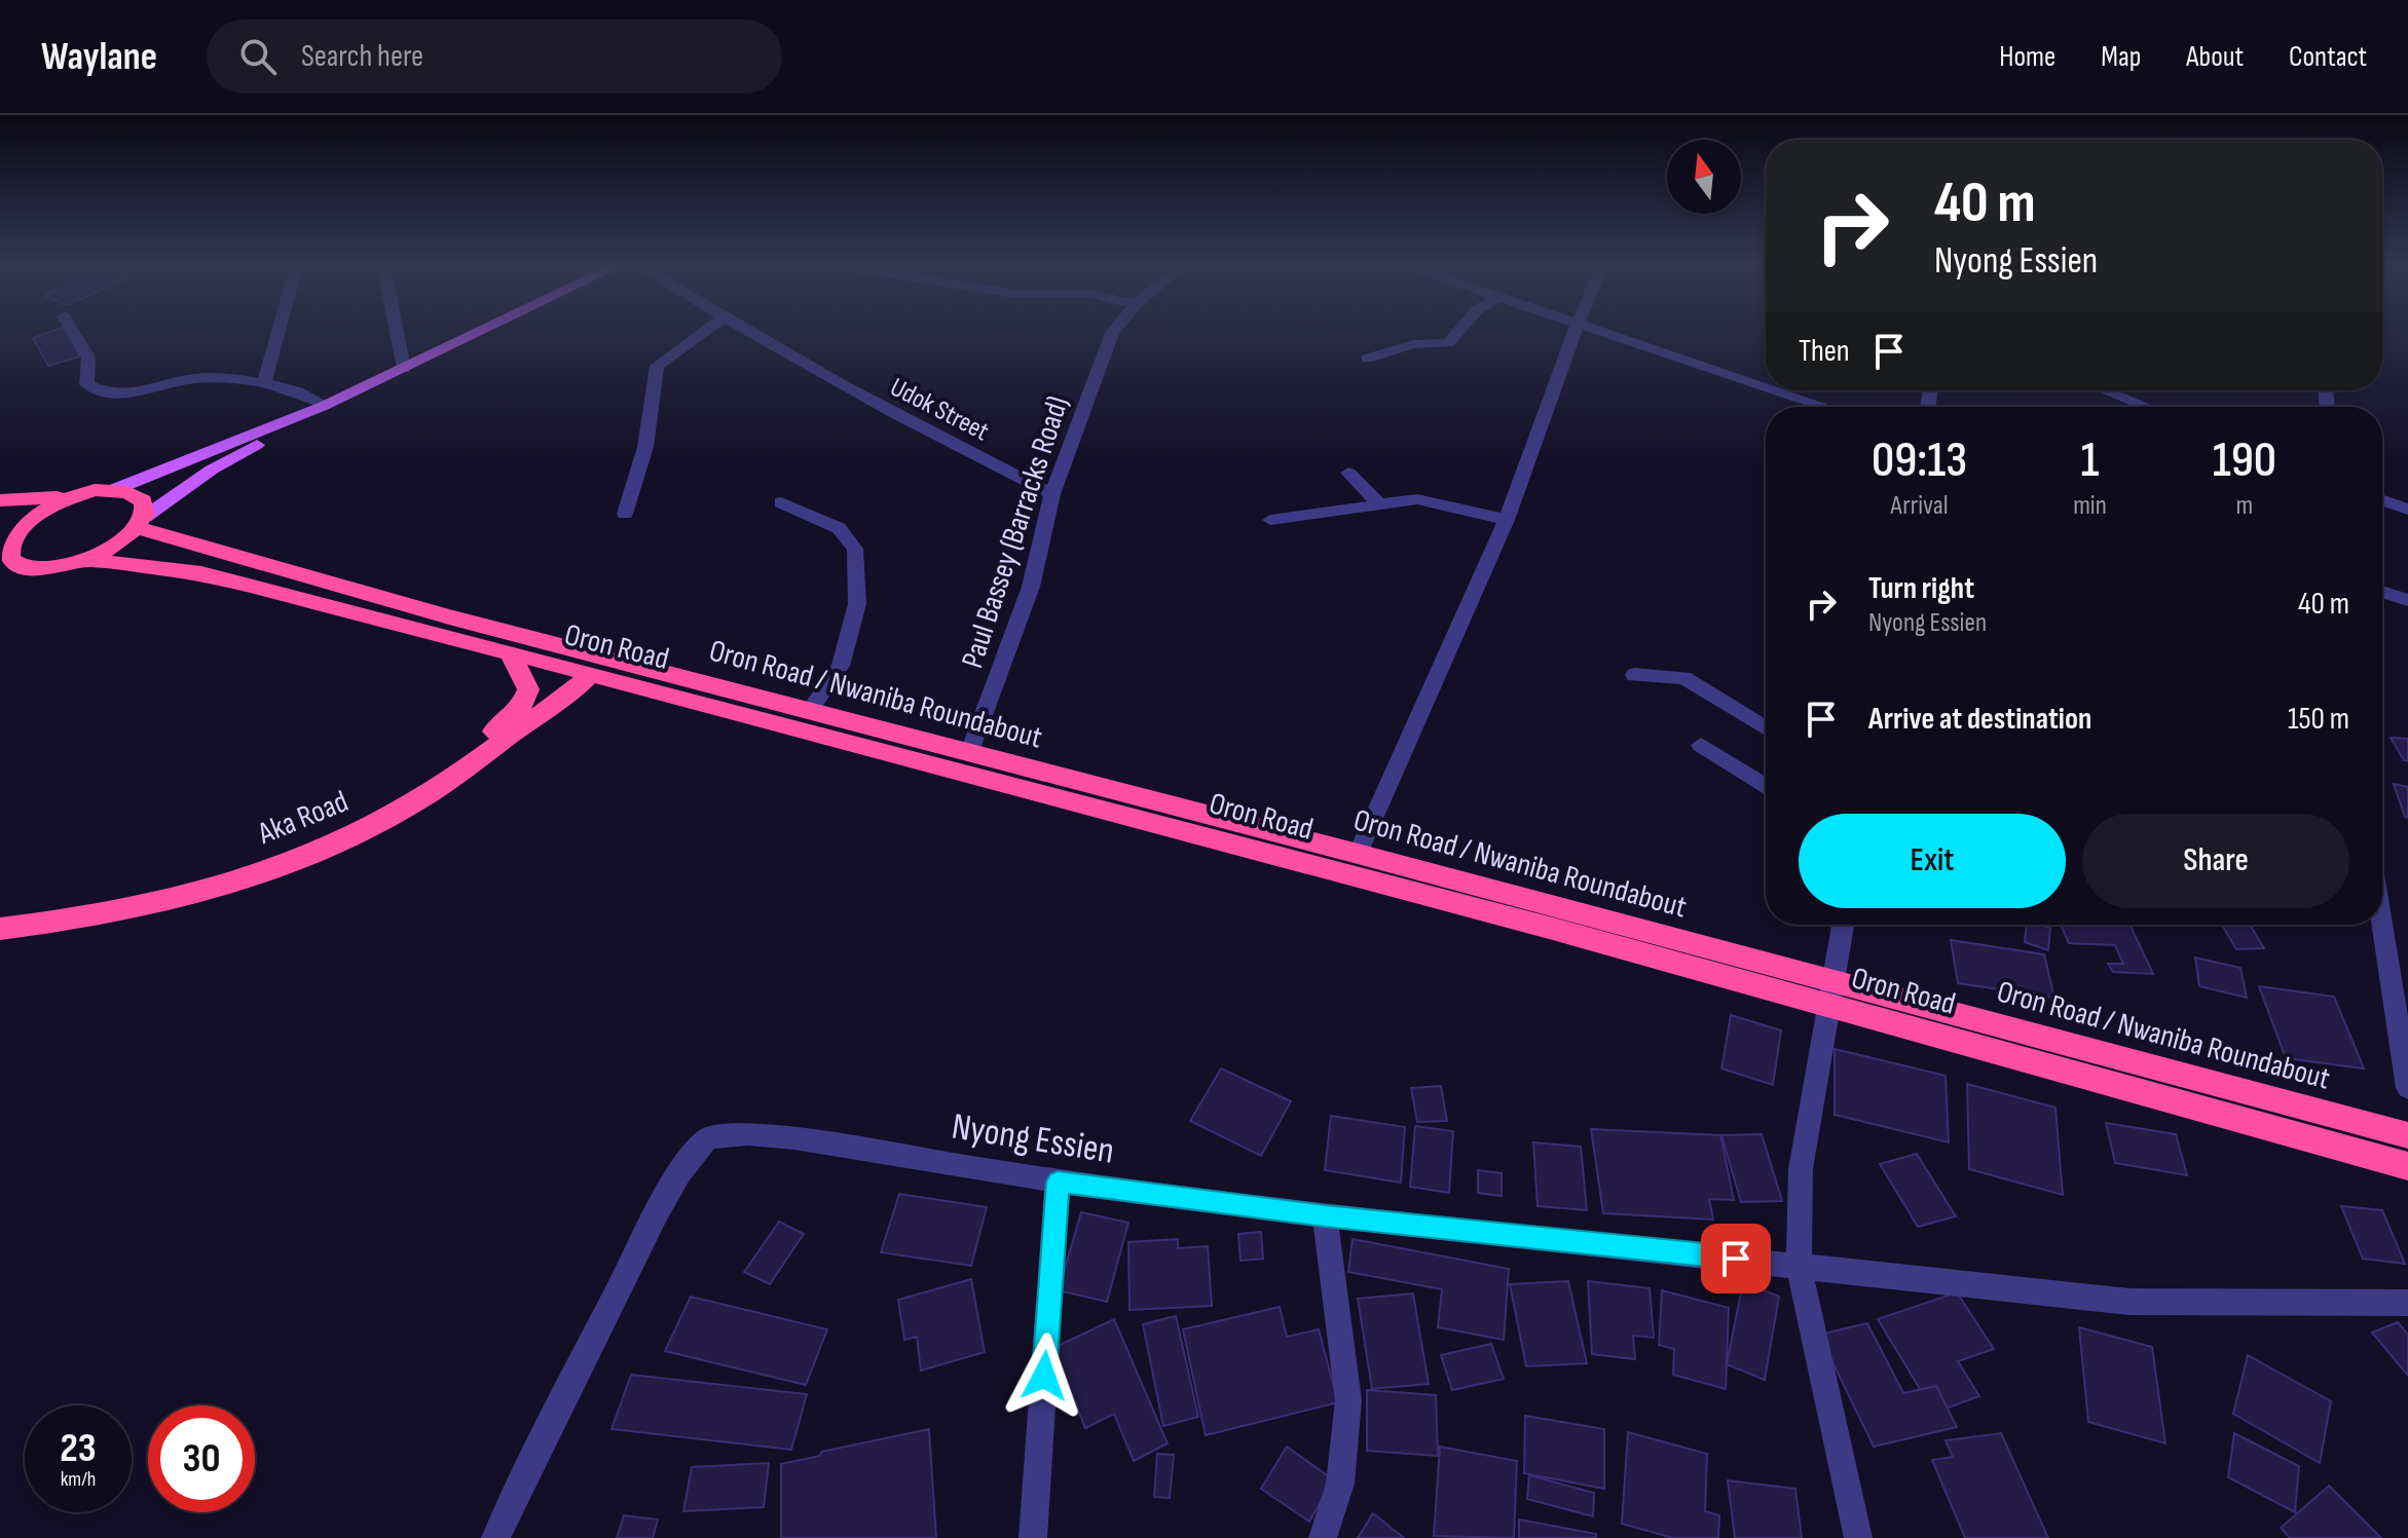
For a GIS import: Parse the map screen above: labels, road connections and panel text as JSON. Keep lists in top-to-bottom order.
{
  "streets": {
    "highway": ["Oron Road", "Oron Road / Nwaniba Roundabout", "Aka Road"],
    "street": ["Udok Street", "Paul Bassey (Barracks Road)", "Nyong Essien"]
  },
  "crossings": [
    ["Udok Street", "Paul Bassey (Barracks Road)"],
    ["Paul Bassey (Barracks Road)", "Oron Road / Nwaniba Roundabout"],
    ["Oron Road", "Oron Road / Nwaniba Roundabout"],
    ["Oron Road", "Aka Road"]
  ],
  "north": "top",
  "page": {
    "header": "Waylane",
    "search": "Search here",
    "nav": [
      "Home",
      "Map",
      "About",
      "Contact"
    ],
    "turn": ["40 m", "Nyong Essien"],
    "then": "Then",
    "eta": [
      "09:13",
      "Arrival",
      "1",
      "min",
      "190",
      "m"
    ],
    "list": [
      {
        "name": "Turn right",
        "note": "Nyong Essien",
        "value": "40 m"
      },
      {
        "name": "Arrive at destination",
        "value": "150 m"
      }
    ],
    "buttons": ["Exit", "Share"],
    "speed": "23 km/h",
    "limit": "30"
  }
}
